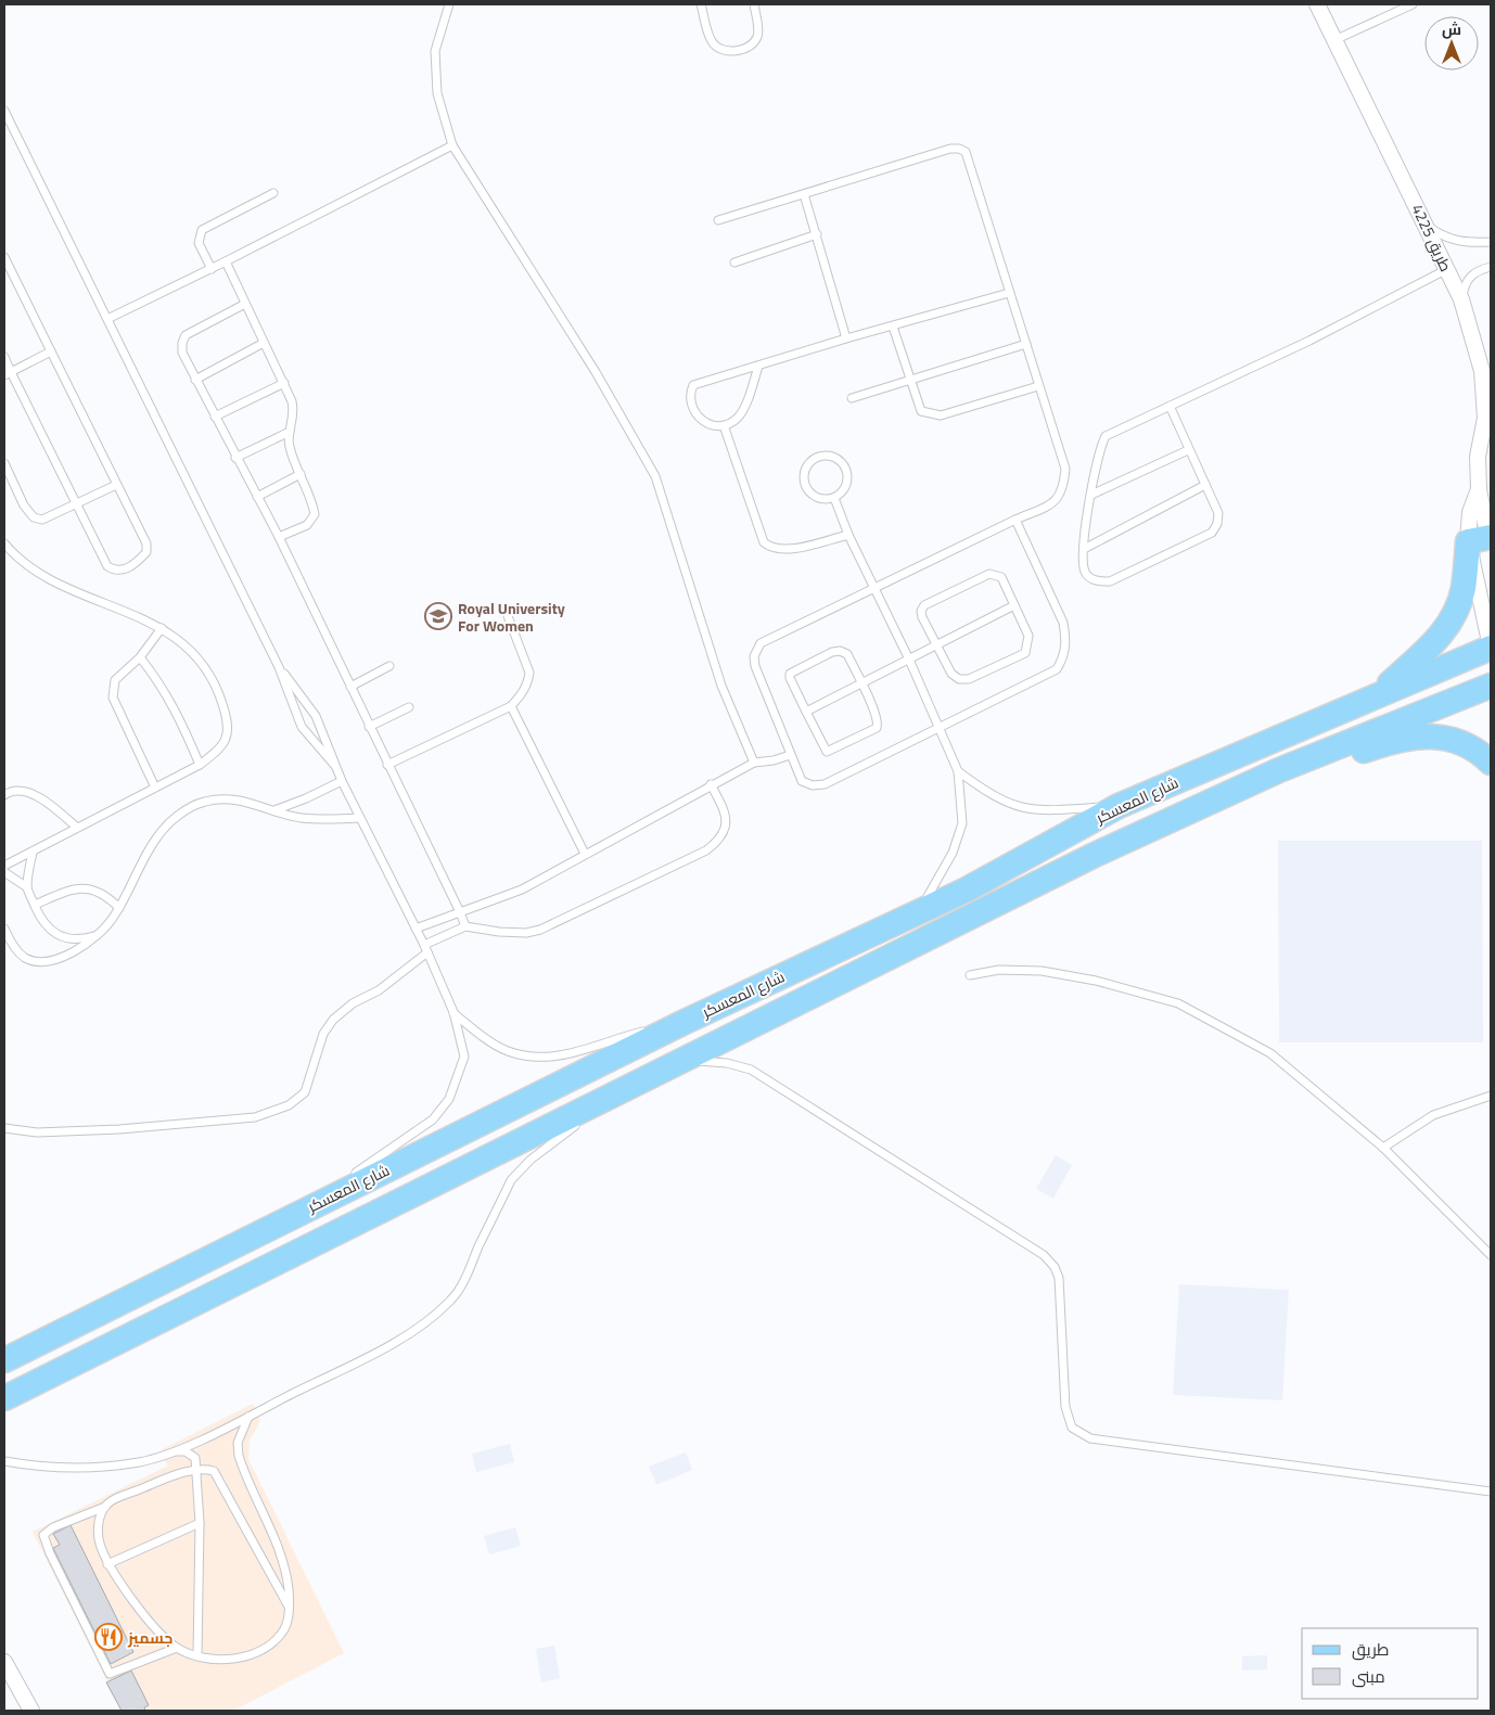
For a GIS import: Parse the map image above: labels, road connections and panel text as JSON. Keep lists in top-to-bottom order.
{
  "streets": {
    "main road": ["شارع المعسكر"],
    "street": ["طريق 4225"]
  },
  "crossings": [
    ["طريق 4225", "شارع المعسكر"]
  ],
  "places": {
    "school or university": ["Royal University For Women"],
    "restaurant": ["جسميز"]
  },
  "legend": ["طريق", "مبنى"],
  "north": "top"
}
